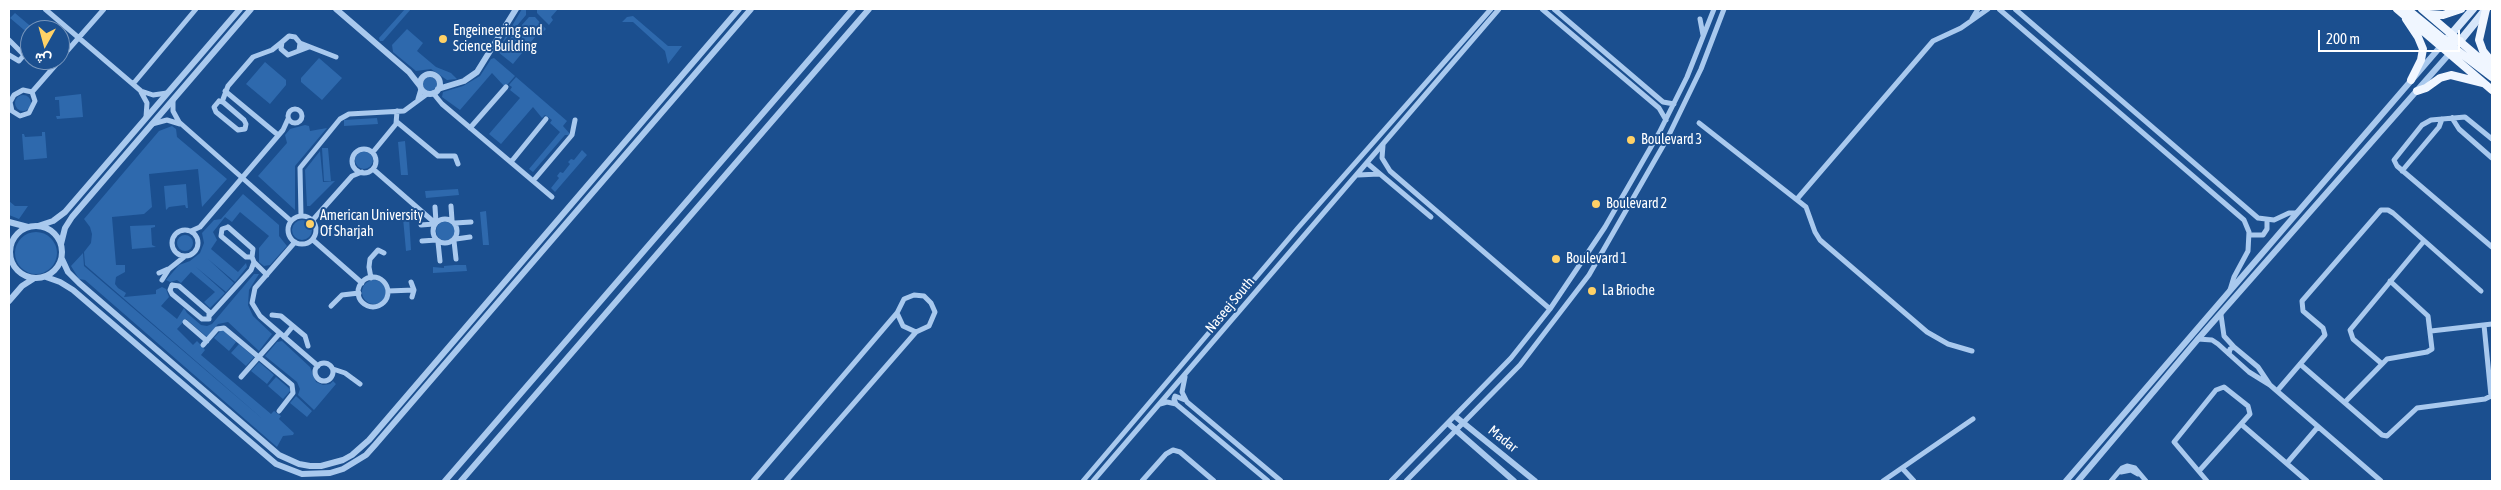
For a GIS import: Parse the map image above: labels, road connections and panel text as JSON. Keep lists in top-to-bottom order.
{
  "streets": {
    "street": ["Naseej South", "Madar"]
  },
  "places": [
    "Engeineering and Science Building",
    "Boulevard 3",
    "Boulevard 2",
    "American University Of Sharjah",
    "Boulevard 1",
    "La Brioche"
  ],
  "scale_bar": "200 m",
  "north": "bottom"
}
